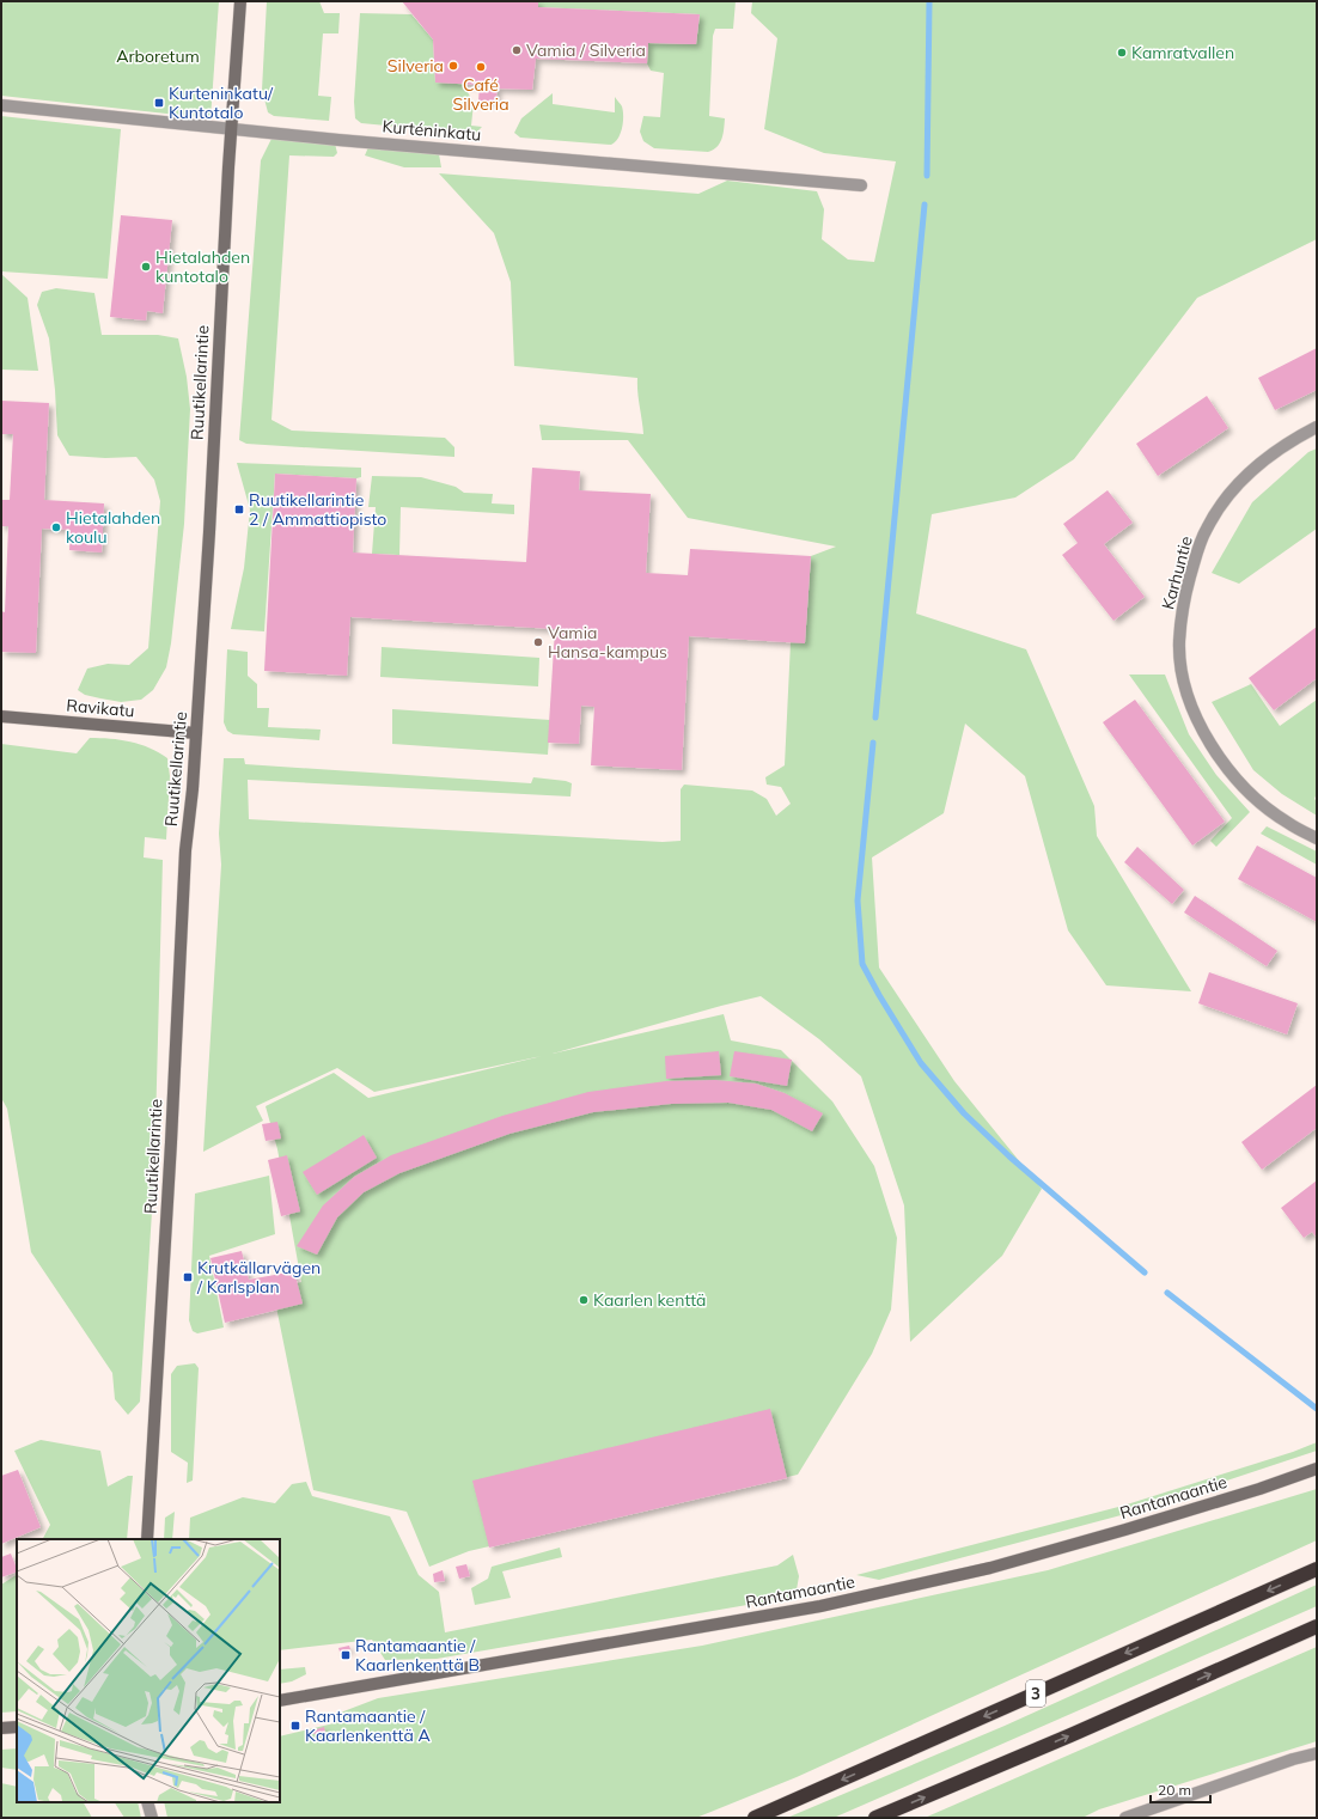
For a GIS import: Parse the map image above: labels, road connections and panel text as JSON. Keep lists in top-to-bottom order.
{
  "streets": {
    "highway": ["3"],
    "main road": ["Ruutikellarintie", "Ravikatu", "Rantamaantie"],
    "street": ["Kurténinkatu", "Karhuntie"]
  },
  "crossings": [
    ["Kurténinkatu", "Ruutikellarintie"],
    ["Ruutikellarintie", "Ravikatu"]
  ],
  "parks": ["Arboretum"],
  "places": {
    "other": [
      "Vamia / Silveria",
      "Kamratvallen",
      "Silveria",
      "Café Silveria",
      "Hietalahden kuntotalo",
      "Hietalahden koulu",
      "Vamia Hansa-kampus",
      "Kaarlen kenttä"
    ],
    "transit": [
      "Kurteninkatu/ Kuntotalo",
      "Ruutikellarintie 2 / Ammattiopisto",
      "Krutkällarvägen / Karlsplan",
      "Rantamaantie / Kaarlenkenttä B",
      "Rantamaantie / Kaarlenkenttä A"
    ]
  },
  "scale_bar": "20 m"
}
